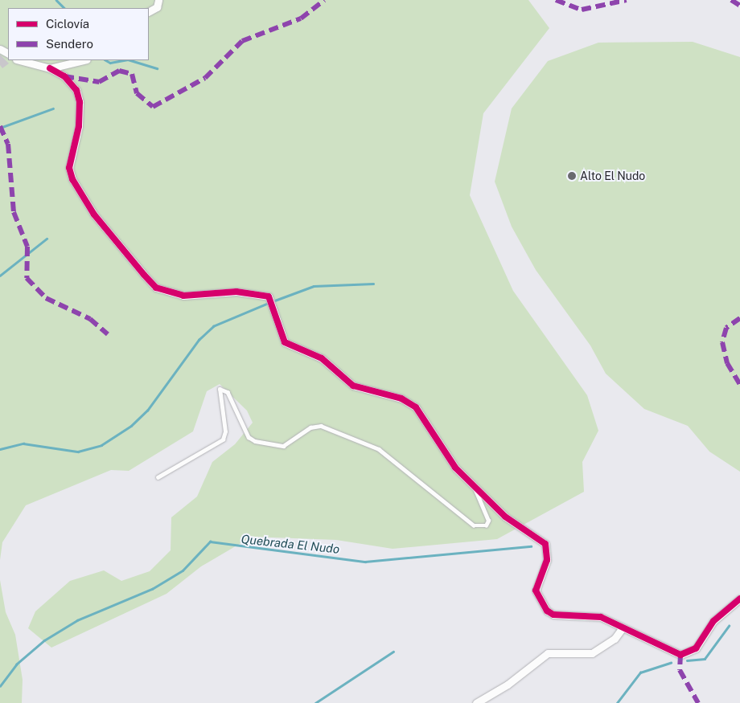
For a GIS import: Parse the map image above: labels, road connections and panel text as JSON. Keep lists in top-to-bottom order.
{
  "water": ["Quebrada El Nudo"],
  "places": ["Alto El Nudo"],
  "legend": ["Ciclovía", "Sendero"]
}
